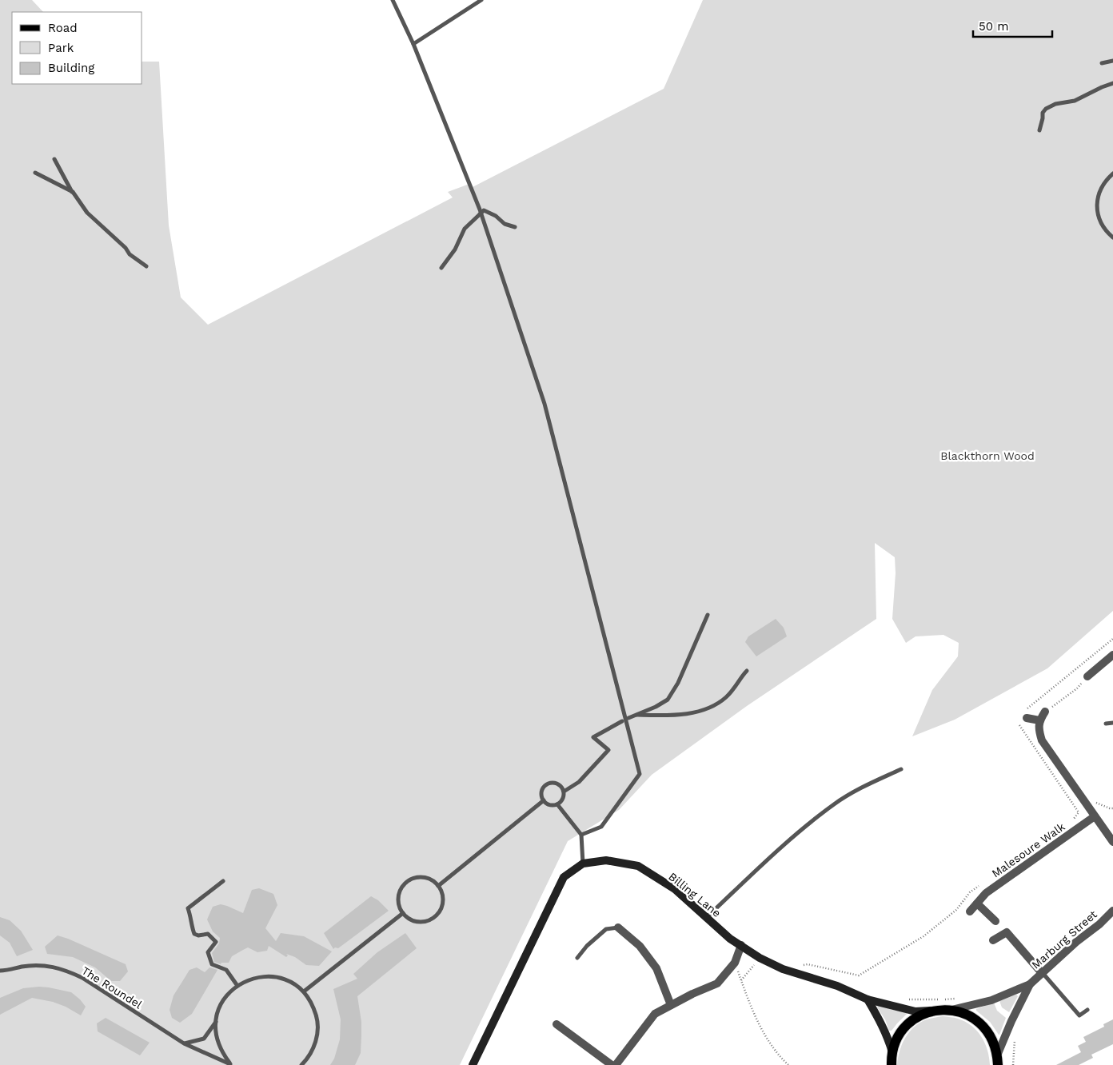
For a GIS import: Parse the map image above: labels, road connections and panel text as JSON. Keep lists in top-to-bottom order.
{
  "streets": {
    "street": ["Malesoure Walk", "Billing Lane", "Marburg Street"],
    "lane": ["The Roundel"]
  },
  "parks": ["Blackthorn Wood"],
  "legend": ["Road", "Park", "Building"],
  "scale_bar": "50 m"
}
